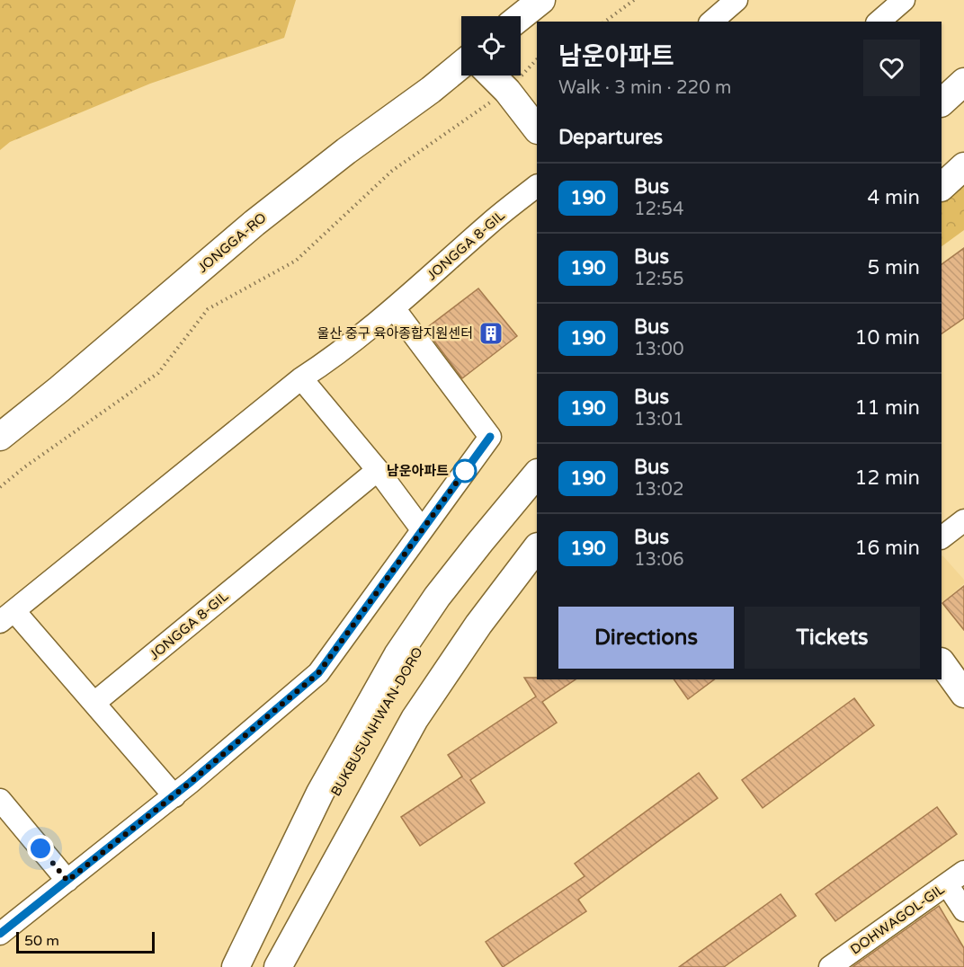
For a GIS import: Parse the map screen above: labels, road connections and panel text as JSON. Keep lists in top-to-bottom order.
{
  "streets": {
    "main road": ["JONGGA-RO", "BUKBUSUNHWAN-DORO"],
    "street": ["JONGGA 8-GIL", "DOHWAGOL-GIL"]
  },
  "places": {
    "building": ["울산 중구 육아종합지원센터"],
    "other": ["남운아파트"]
  },
  "lines": ["bus line 190"],
  "scale_bar": "50 m",
  "page": {
    "heading": [
      ["남운아파트", "Walk · 3 min · 220 m"],
      "Departures"
    ],
    "list": [
      {
        "mark": "190",
        "name": "Bus",
        "note": "12:54",
        "value": "4 min"
      },
      {
        "mark": "190",
        "name": "Bus",
        "note": "12:55",
        "value": "5 min"
      },
      {
        "mark": "190",
        "name": "Bus",
        "note": "13:00",
        "value": "10 min"
      },
      {
        "mark": "190",
        "name": "Bus",
        "note": "13:01",
        "value": "11 min"
      },
      {
        "mark": "190",
        "name": "Bus",
        "note": "13:02",
        "value": "12 min"
      },
      {
        "mark": "190",
        "name": "Bus",
        "note": "13:06",
        "value": "16 min"
      }
    ],
    "buttons": ["Directions", "Tickets"],
    "scale": "50 m"
  }
}
